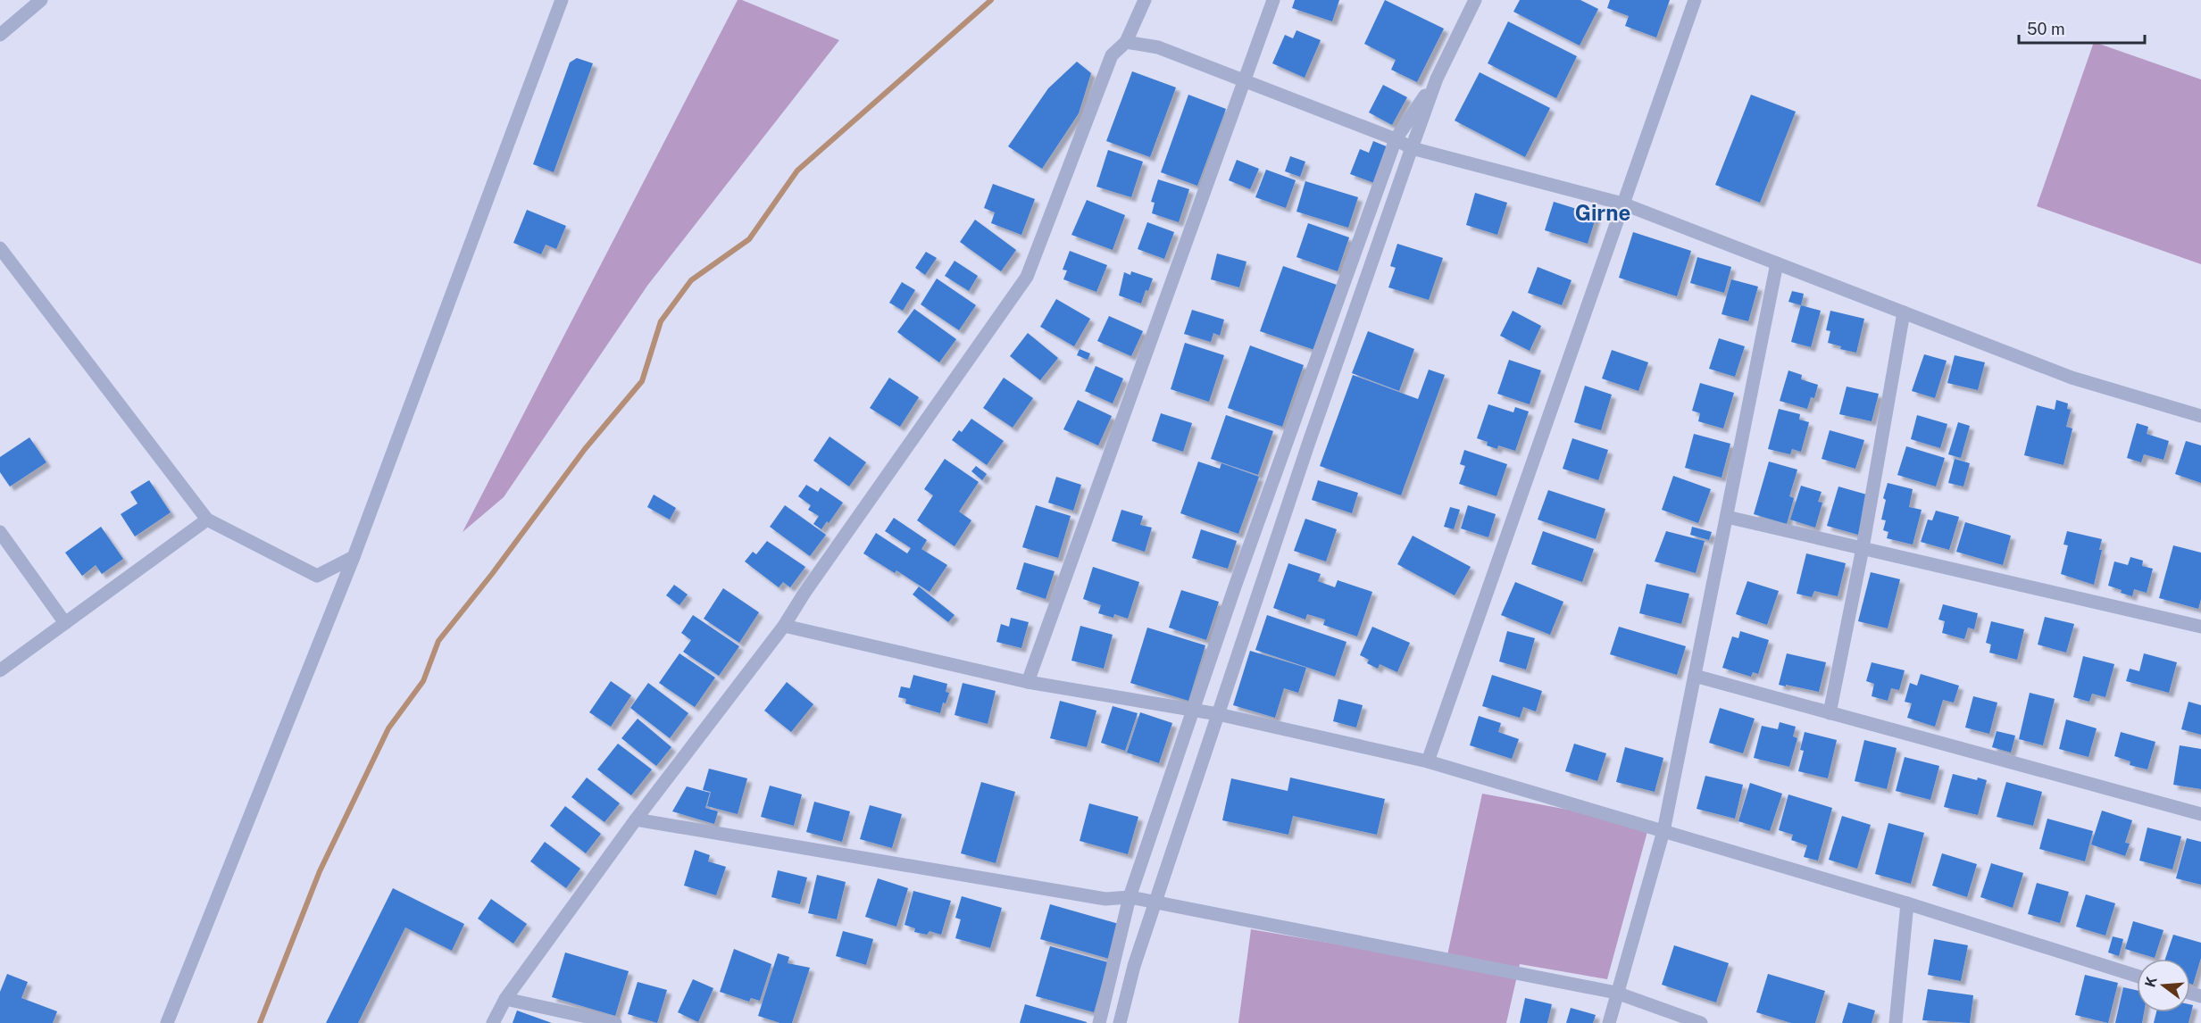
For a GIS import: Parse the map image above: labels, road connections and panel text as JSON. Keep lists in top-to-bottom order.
{
  "districts": ["Girne"],
  "scale_bar": "50 m",
  "north": "left"
}
